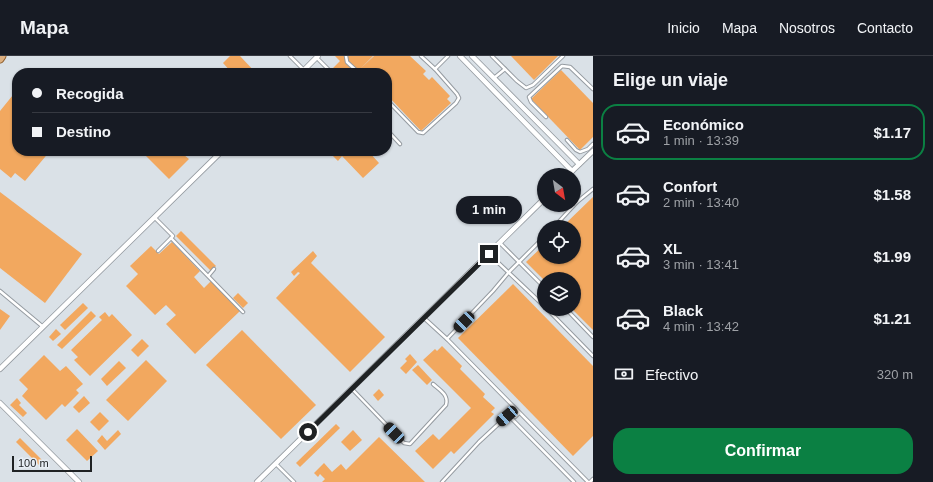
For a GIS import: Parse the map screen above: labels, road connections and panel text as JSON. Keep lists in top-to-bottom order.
{
  "scale_bar": "100 m",
  "north": "bottom right",
  "page": {
    "header": "Mapa",
    "nav": [
      "Inicio",
      "Mapa",
      "Nosotros",
      "Contacto"
    ],
    "heading": "Elige un viaje",
    "banner": ["Recogida", "Destino"],
    "list": [
      {
        "name": "Económico",
        "note": "1 min · 13:39",
        "value": "$1.17"
      },
      {
        "name": "Confort",
        "note": "2 min · 13:40",
        "value": "$1.58"
      },
      {
        "name": "XL",
        "note": "3 min · 13:41",
        "value": "$1.99"
      },
      {
        "name": "Black",
        "note": "4 min · 13:42",
        "value": "$1.21"
      }
    ],
    "bubble": "1 min",
    "pay": ["Efectivo", "320 m"],
    "buttons": "Confirmar",
    "scale": "100 m"
  }
}
